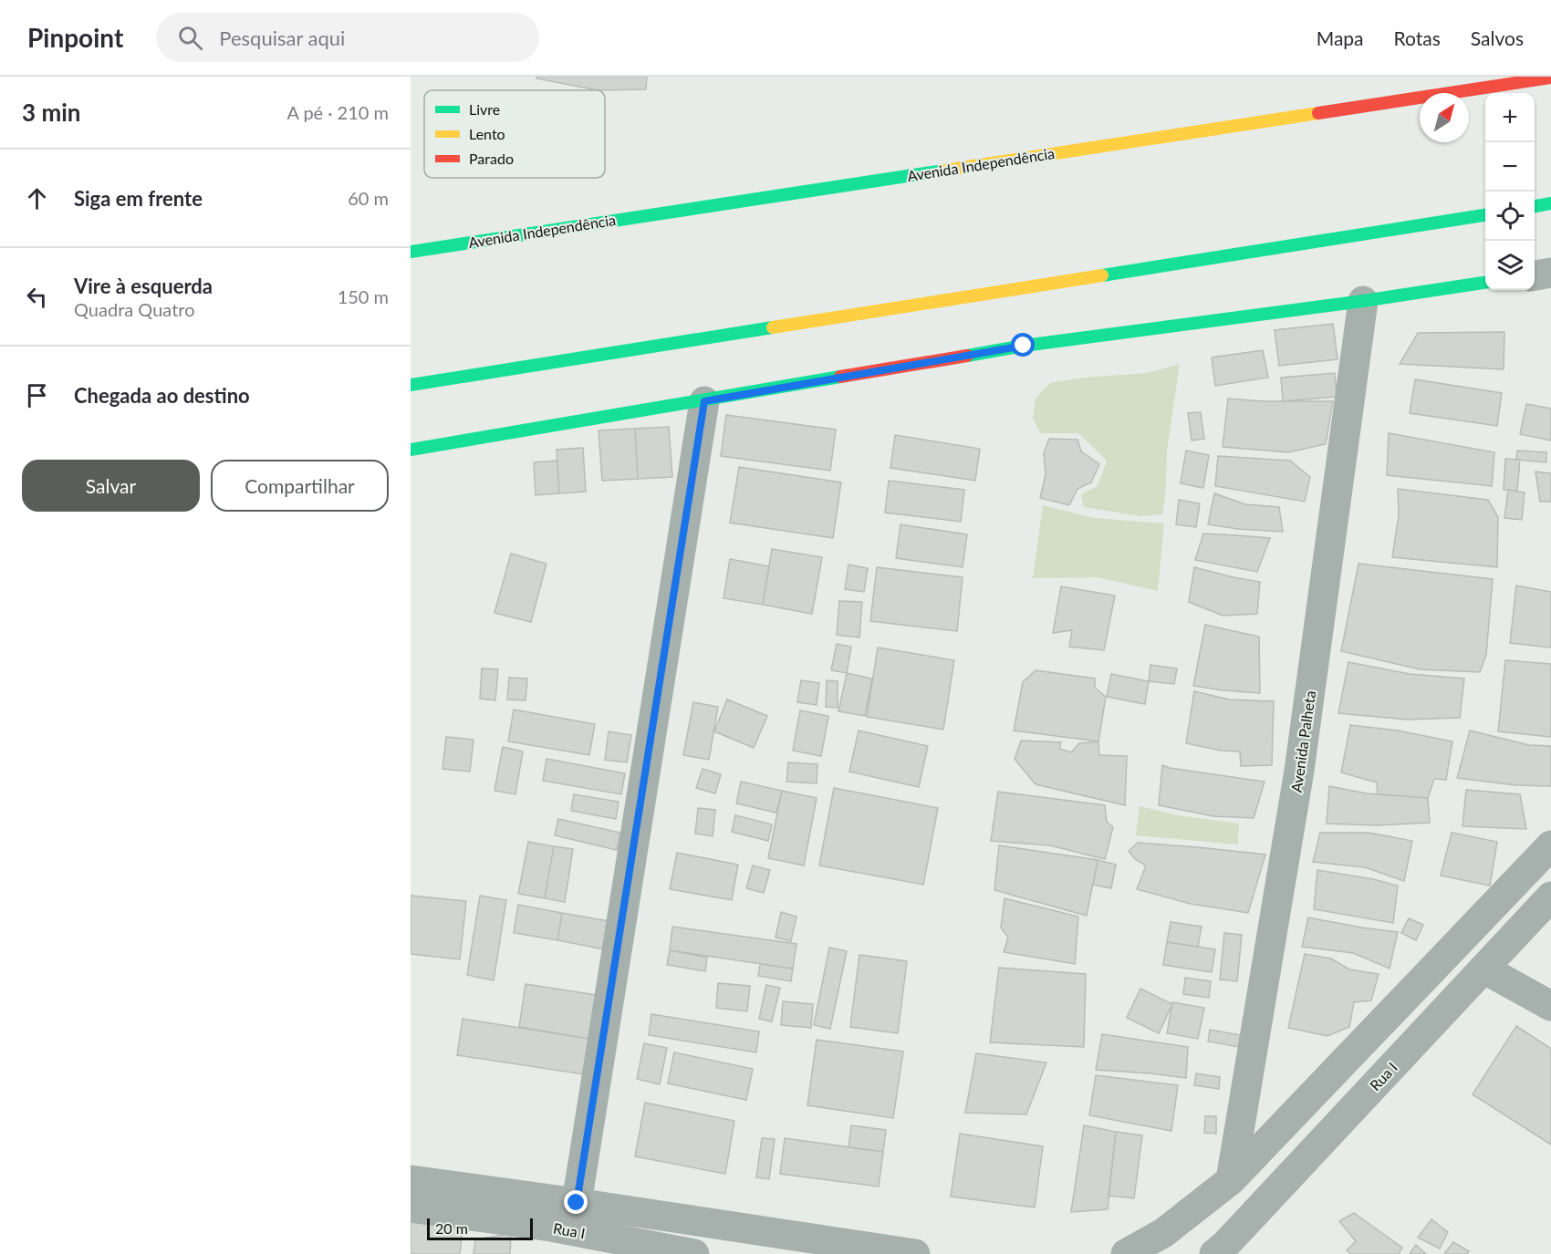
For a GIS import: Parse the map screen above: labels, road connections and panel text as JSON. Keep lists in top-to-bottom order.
{
  "streets": {
    "main road": ["Avenida Independência"],
    "street": ["Avenida Palheta", "Rua I"]
  },
  "legend": ["Livre", "Lento", "Parado"],
  "scale_bar": "20 m",
  "north": "top right",
  "page": {
    "header": "Pinpoint",
    "search": "Pesquisar aqui",
    "nav": ["Mapa", "Rotas", "Salvos"],
    "heading": ["3 min", "A pé · 210 m"],
    "map_buttons": ["+", "−"],
    "list": [
      ["Siga em frente", "60 m"],
      ["Vire à esquerda", "Quadra Quatro", "150 m"],
      "Chegada ao destino"
    ],
    "buttons": ["Salvar", "Compartilhar"],
    "scale": "20 m"
  }
}
